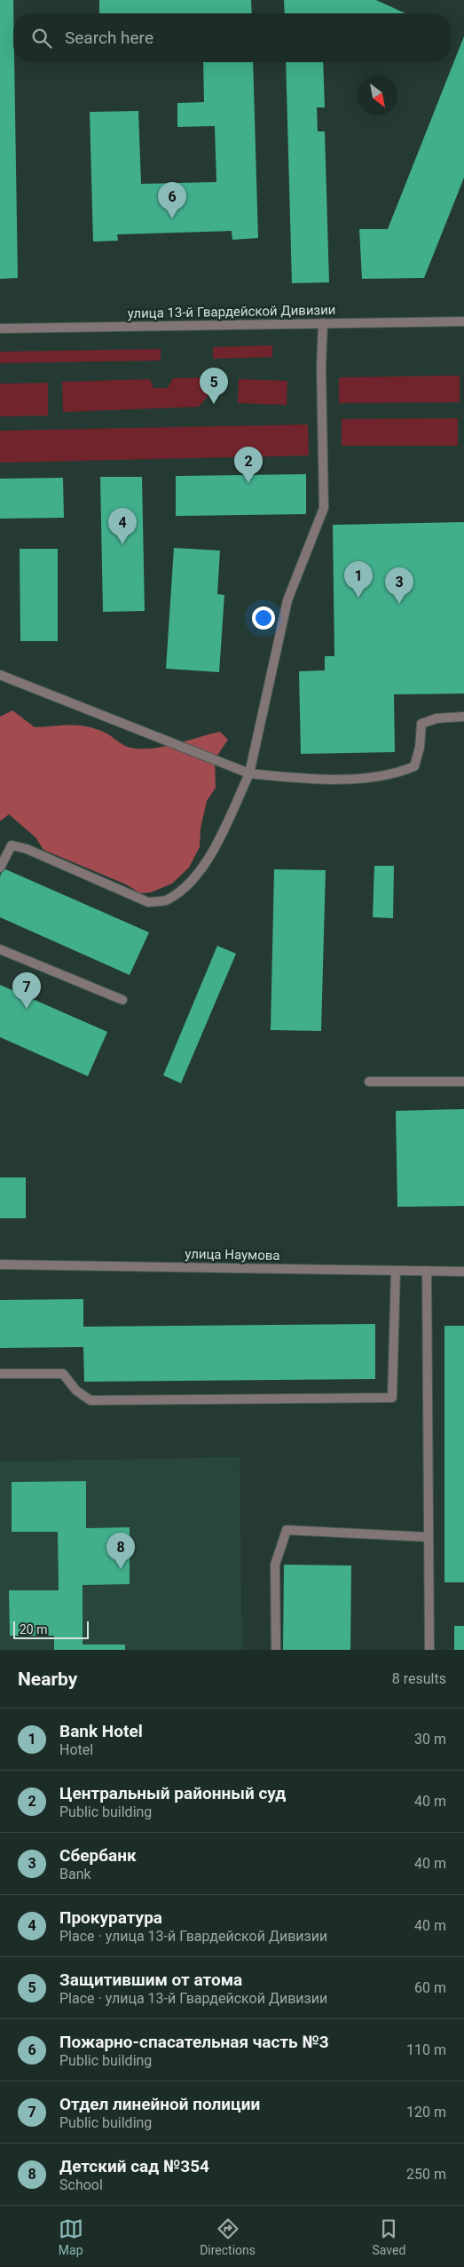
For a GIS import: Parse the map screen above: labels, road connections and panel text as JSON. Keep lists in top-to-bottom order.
{
  "streets": {
    "street": ["улица 13-й Гвардейской Дивизии", "улица Наумова"]
  },
  "scale_bar": "20 m",
  "north": "bottom right",
  "page": {
    "search": "Search here",
    "pins": [
      "6",
      "5",
      "2",
      "4",
      "1",
      "3",
      "7",
      "8"
    ],
    "scale": "20 m",
    "heading": ["Nearby", "8 results"],
    "list": [
      {
        "mark": "1",
        "name": "Bank Hotel",
        "note": "Hotel",
        "value": "30 m"
      },
      {
        "mark": "2",
        "name": "Центральный районный суд",
        "note": "Public building",
        "value": "40 m"
      },
      {
        "mark": "3",
        "name": "Сбербанк",
        "note": "Bank",
        "value": "40 m"
      },
      {
        "mark": "4",
        "name": "Прокуратура",
        "note": "Place · улица 13-й Гвардейской Дивизии",
        "value": "40 m"
      },
      {
        "mark": "5",
        "name": "Защитившим от атома",
        "note": "Place · улица 13-й Гвардейской Дивизии",
        "value": "60 m"
      },
      {
        "mark": "6",
        "name": "Пожарно-спасательная часть №3",
        "note": "Public building",
        "value": "110 m"
      },
      {
        "mark": "7",
        "name": "Отдел линейной полиции",
        "note": "Public building",
        "value": "120 m"
      },
      {
        "mark": "8",
        "name": "Детский сад №354",
        "note": "School",
        "value": "250 m"
      }
    ],
    "nav": ["Map", "Directions", "Saved"]
  }
}
